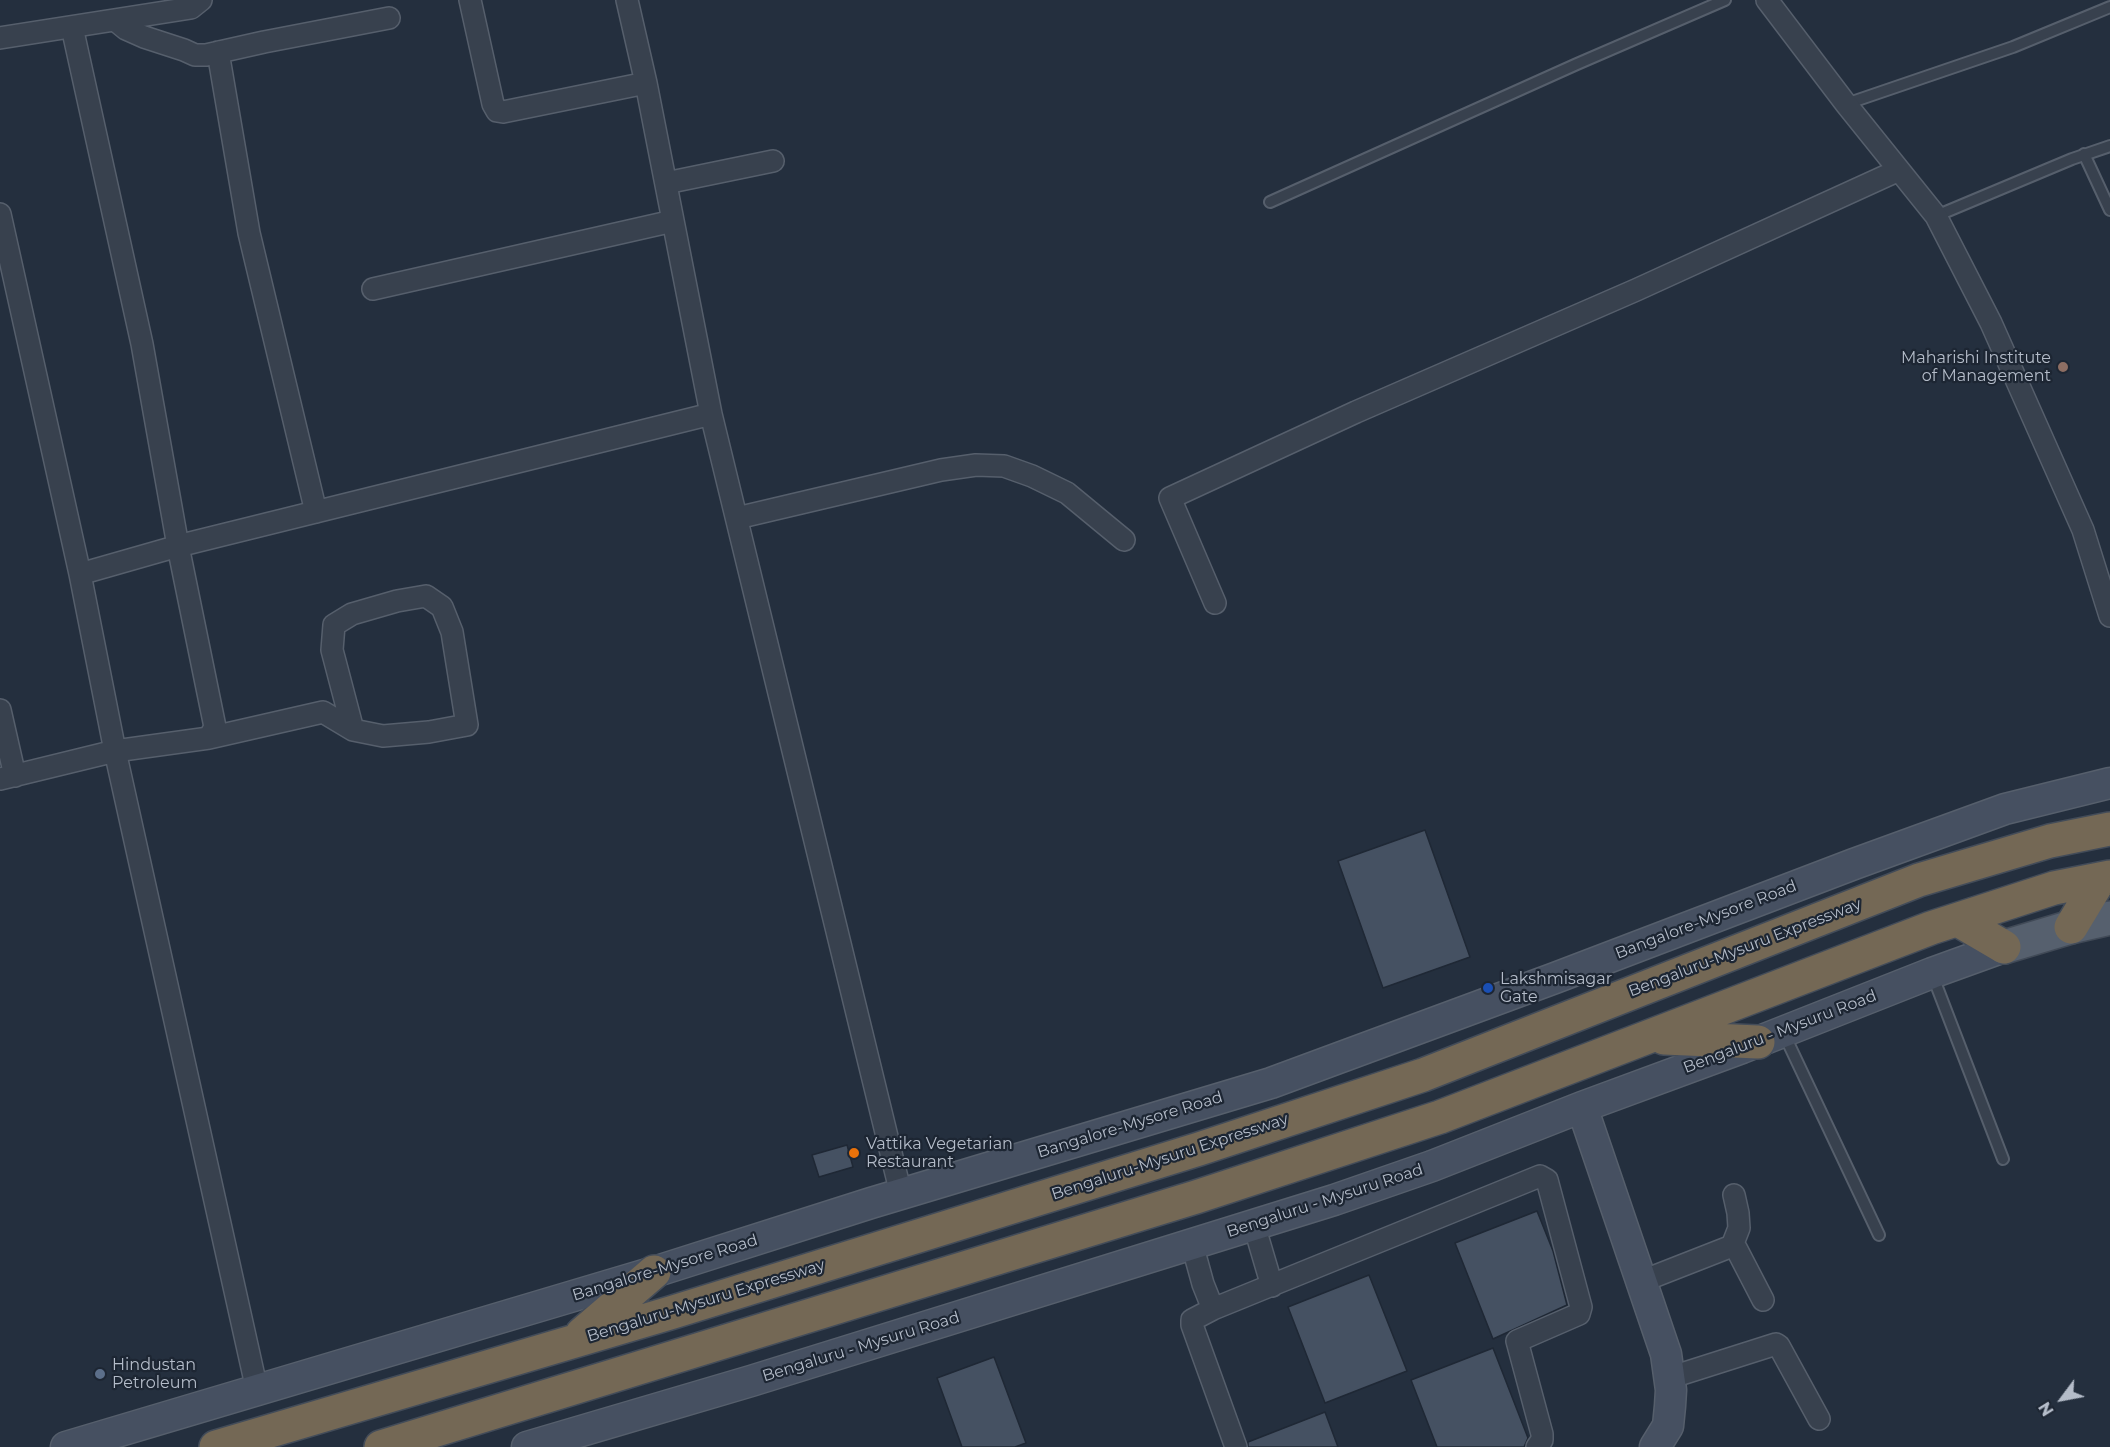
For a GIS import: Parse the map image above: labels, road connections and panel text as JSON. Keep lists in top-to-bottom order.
{
  "streets": {
    "highway": ["Bengaluru-Mysuru Expressway"],
    "main road": ["Bengaluru - Mysuru Road"],
    "street": ["Bangalore-Mysore Road"]
  },
  "places": [
    "Maharishi Institute of Management",
    "Lakshmisagar Gate",
    "Vattika Vegetarian Restaurant",
    "Hindustan Petroleum"
  ],
  "north": "bottom left"
}
